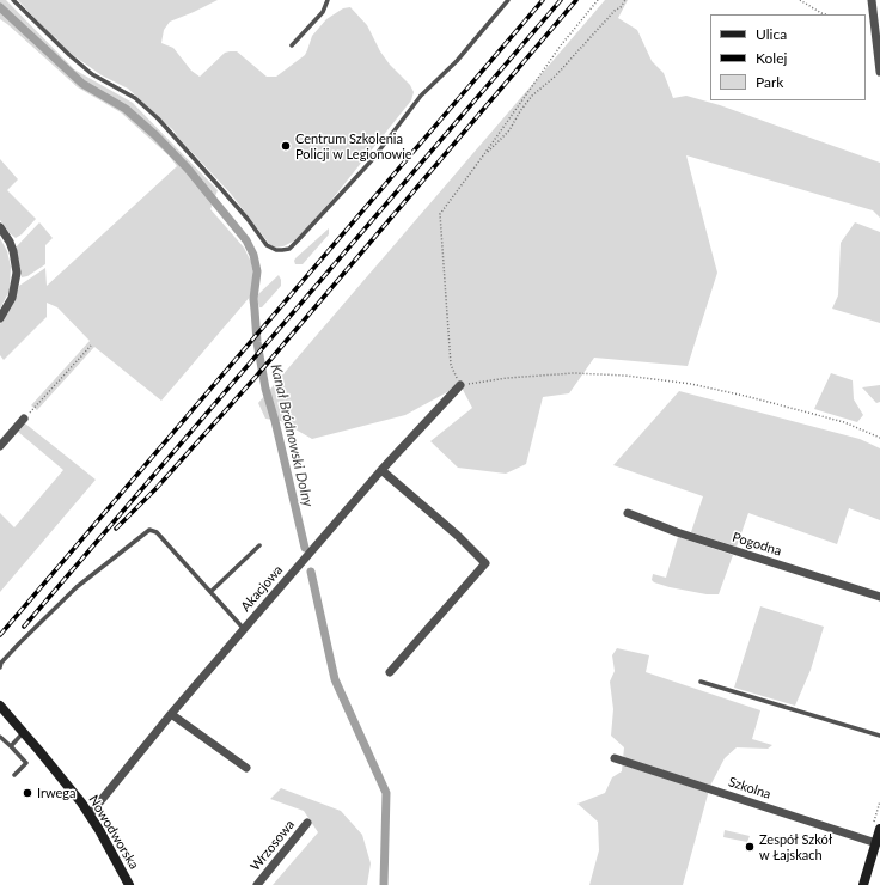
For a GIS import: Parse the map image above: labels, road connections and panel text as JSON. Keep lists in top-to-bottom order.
{
  "streets": {
    "main road": ["Nowodworska"],
    "street": [
      "Pogodna",
      "Akacjowa",
      "Szkolna",
      "Wrzosowa"
    ]
  },
  "crossings": [
    ["Akacjowa", "Nowodworska"]
  ],
  "water": ["Kanał Bródnowski Dolny"],
  "places": ["Centrum Szkolenia Policji w Legionowie", "Irwega", "Zespół Szkół w Łajskach"],
  "legend": ["Ulica", "Kolej", "Park"]
}
